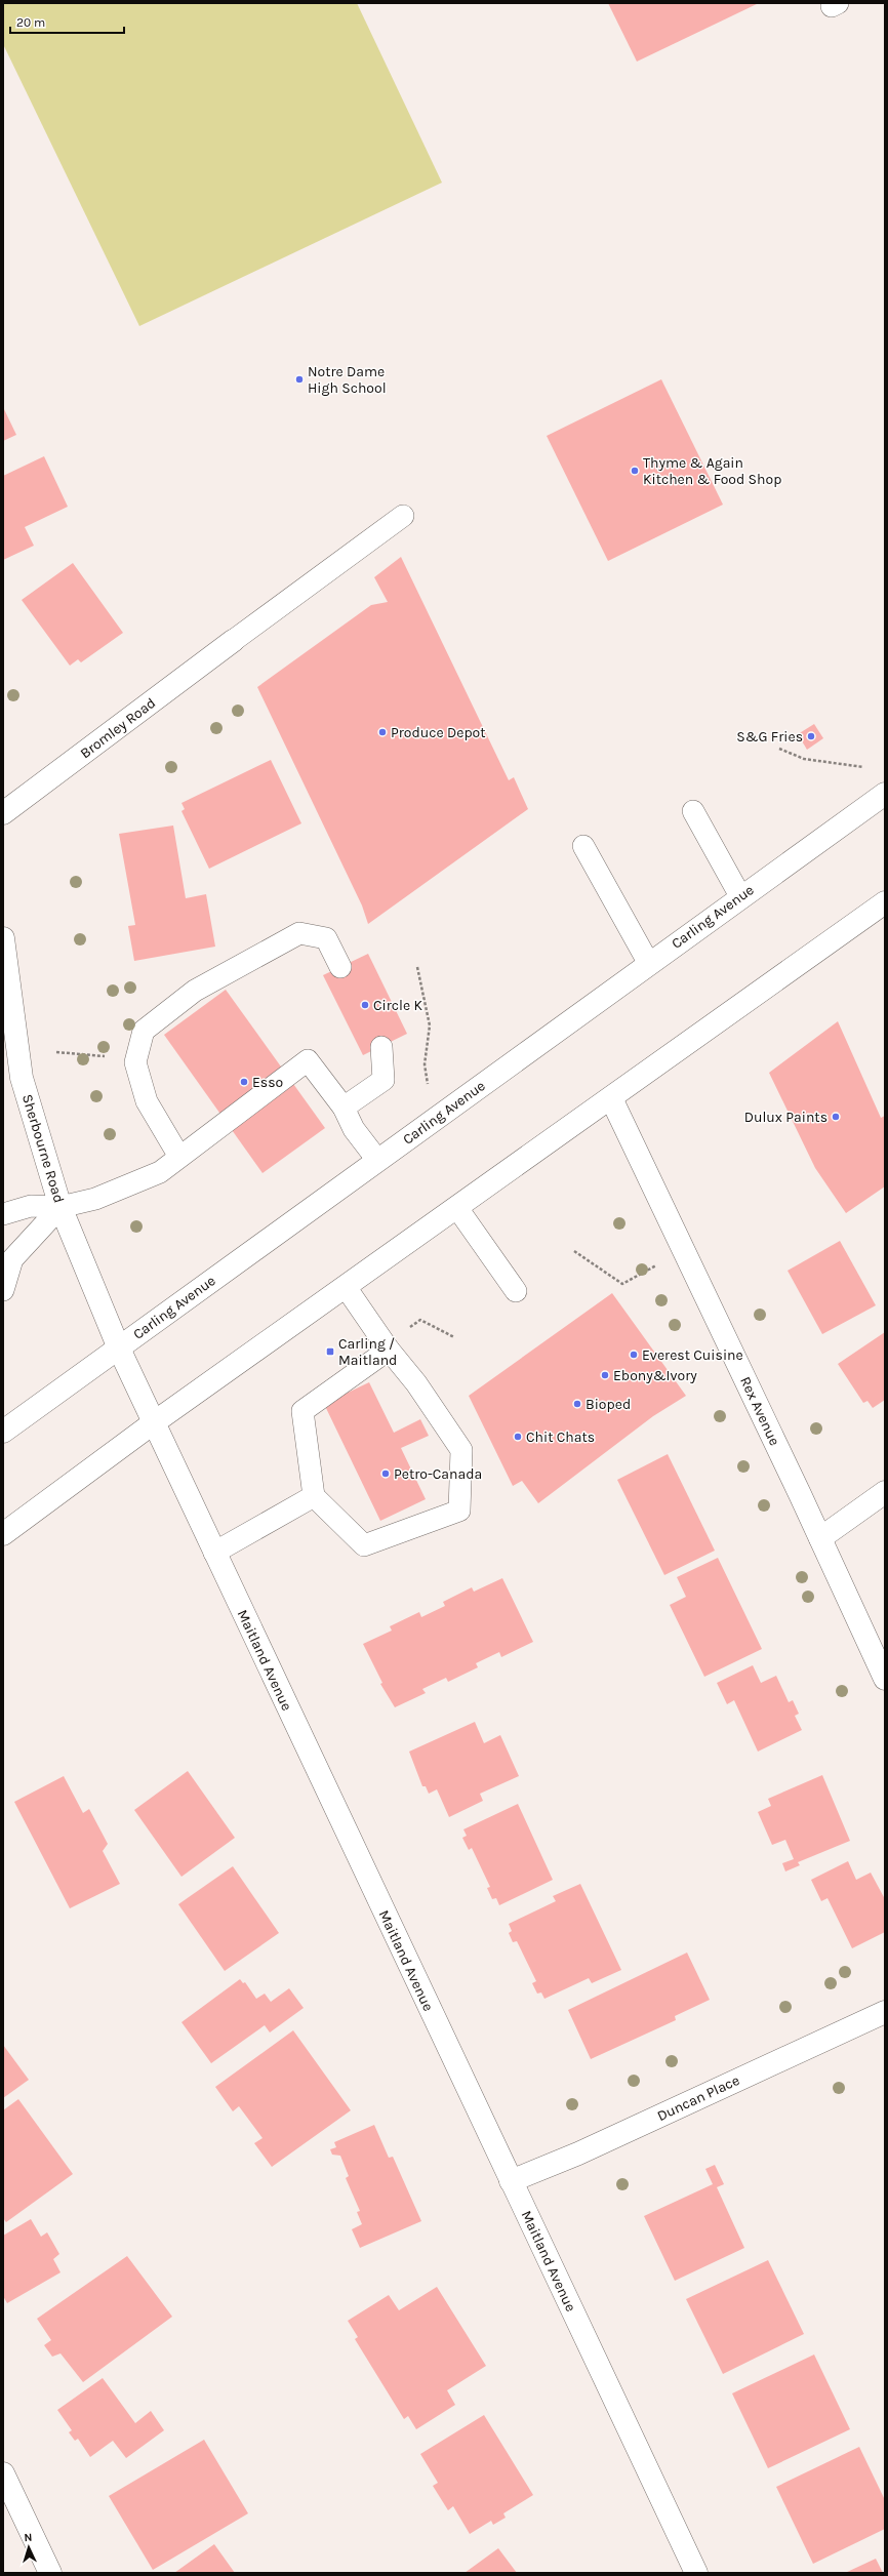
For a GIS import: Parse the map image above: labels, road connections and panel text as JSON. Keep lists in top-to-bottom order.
{
  "streets": {
    "main road": [
      "Bromley Road",
      "Carling Avenue",
      "Sherbourne Road",
      "Rex Avenue",
      "Maitland Avenue",
      "Duncan Place"
    ]
  },
  "crossings": [
    ["Carling Avenue", "Sherbourne Road"],
    ["Carling Avenue", "Maitland Avenue"],
    ["Sherbourne Road", "Maitland Avenue"],
    ["Maitland Avenue", "Duncan Place"]
  ],
  "places": {
    "other": [
      "Notre Dame High School",
      "Thyme & Again Kitchen & Food Shop",
      "Produce Depot",
      "S&G Fries",
      "Circle K",
      "Esso",
      "Dulux Paints",
      "Everest Cuisine",
      "Ebony&Ivory",
      "Bioped",
      "Chit Chats",
      "Petro-Canada"
    ],
    "transit": ["Carling / Maitland"]
  },
  "scale_bar": "20 m",
  "north": "top"
}
